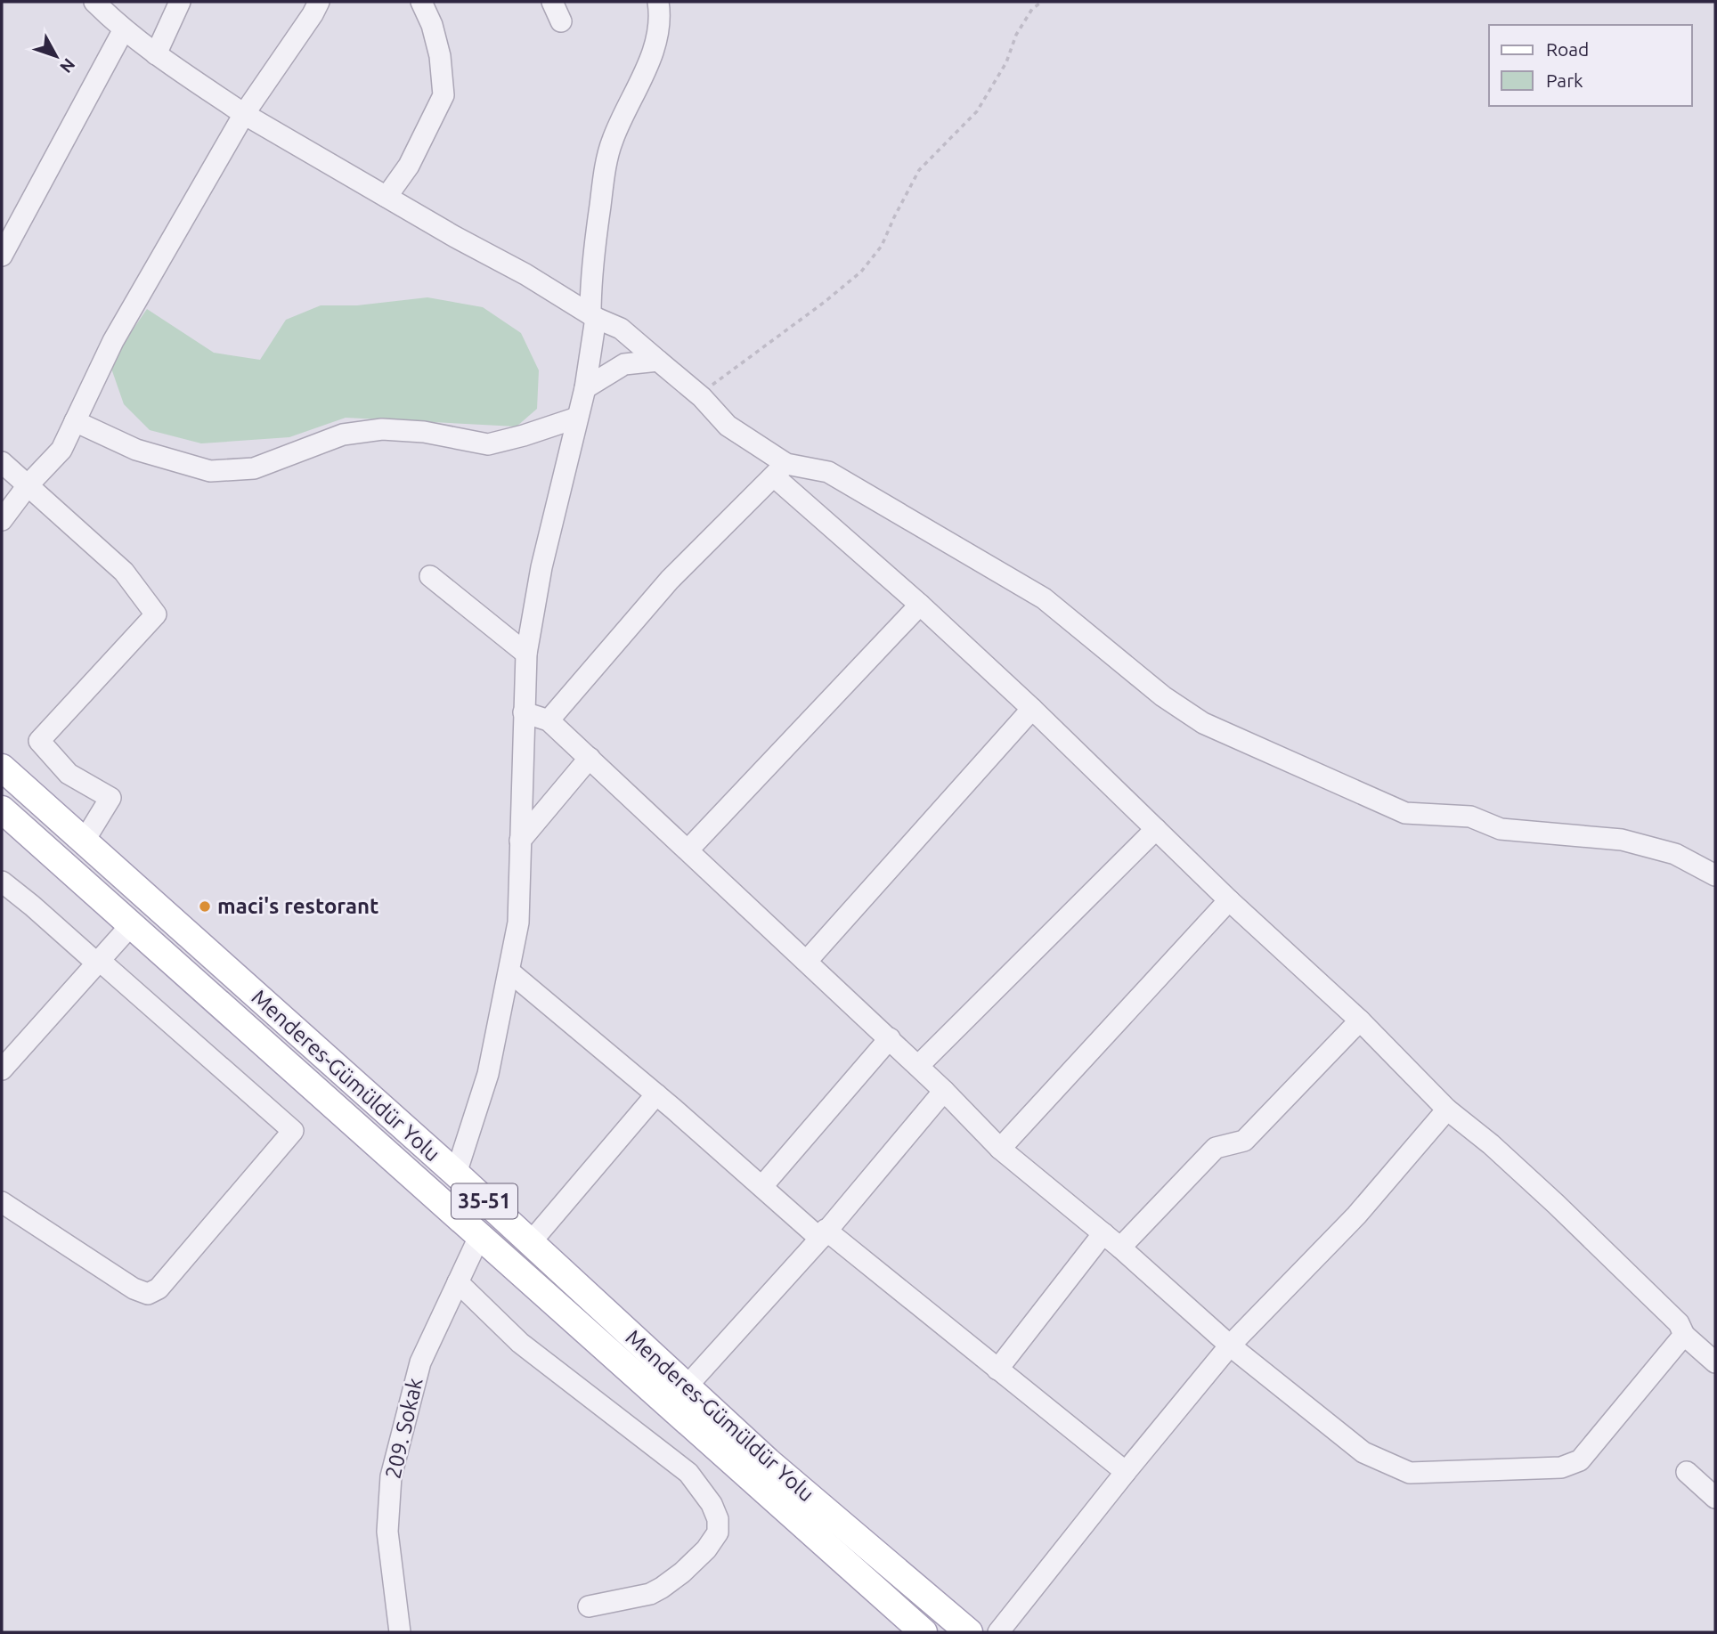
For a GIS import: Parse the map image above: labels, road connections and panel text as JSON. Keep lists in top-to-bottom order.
{
  "streets": {
    "main road": ["Menderes-Gümüldür Yolu", "35-51"],
    "street": ["209. Sokak"]
  },
  "crossings": [
    ["Menderes-Gümüldür Yolu", "209. Sokak"]
  ],
  "places": ["maci's restorant"],
  "legend": ["Road", "Park"],
  "north": "bottom right"
}
